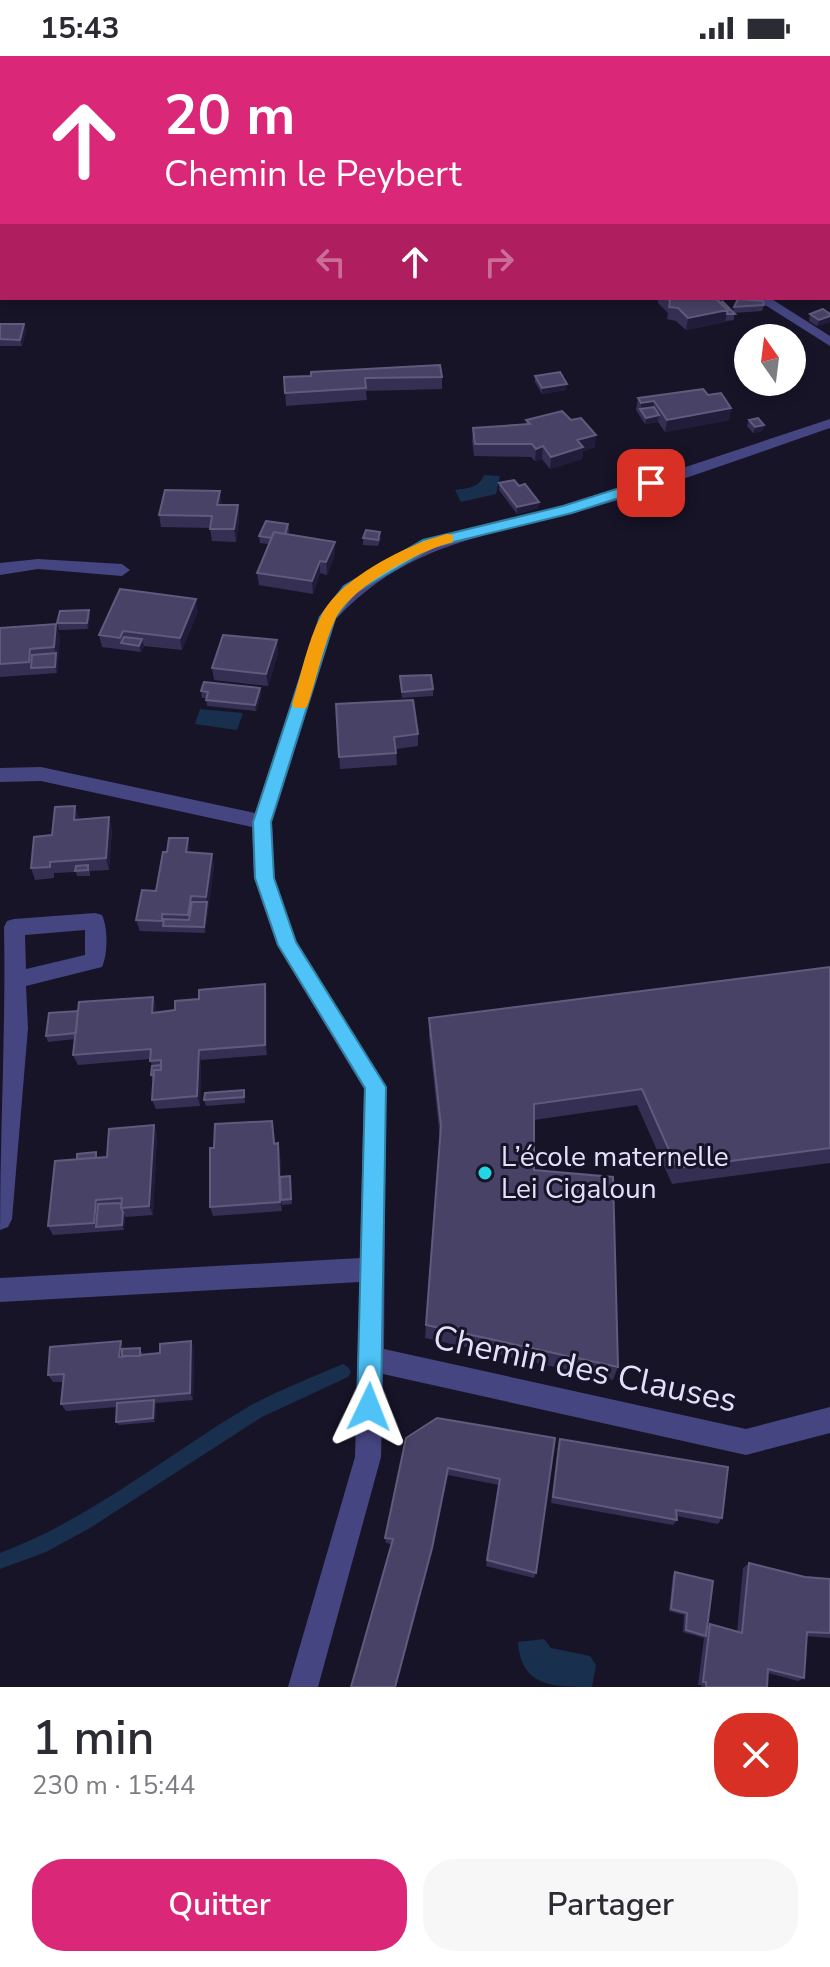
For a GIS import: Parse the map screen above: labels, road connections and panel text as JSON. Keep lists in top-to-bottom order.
{
  "streets": {
    "street": ["Chemin des Clauses"]
  },
  "places": ["L’école maternelle Lei Cigaloun"],
  "north": "top",
  "page": {
    "status": "15:43",
    "turn": ["20 m", "Chemin le Peybert"],
    "heading": ["1 min", "230 m · 15:44"],
    "buttons": ["Quitter", "Partager"]
  }
}
